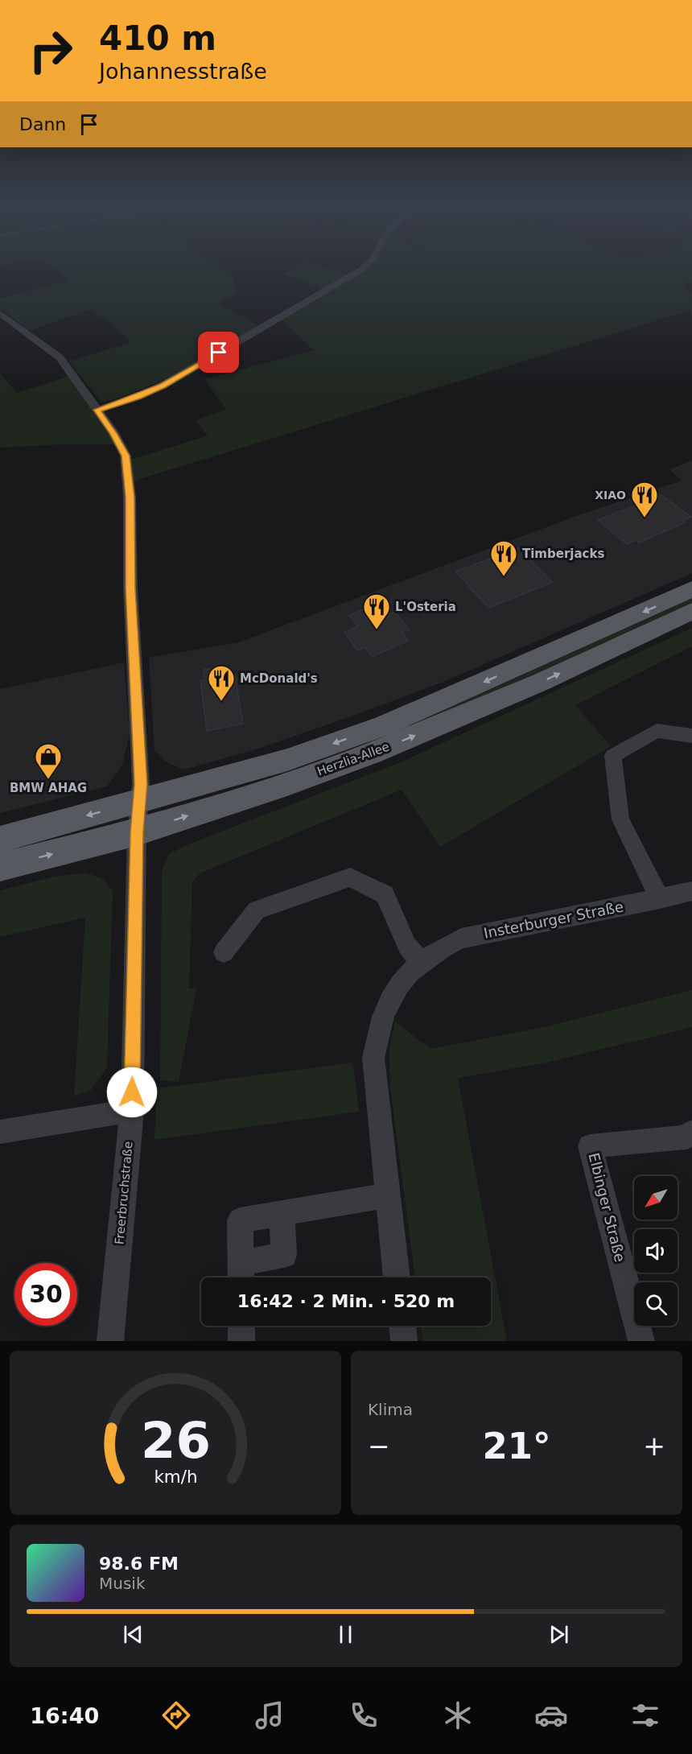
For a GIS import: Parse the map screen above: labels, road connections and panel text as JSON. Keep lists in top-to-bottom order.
{
  "streets": {
    "main road": ["Herzlia-Allee"],
    "street": ["Insterburger Straße", "Freerbruchstraße", "Elbinger Straße"]
  },
  "crossings": [
    ["Herzlia-Allee", "Freerbruchstraße"]
  ],
  "places": {
    "restaurant": [
      "XIAO",
      "Timberjacks",
      "L'Osteria",
      "McDonald's"
    ],
    "shop": ["BMW AHAG"]
  },
  "north": "bottom left",
  "page": {
    "turn": ["410 m", "Johannesstraße"],
    "then": "Dann",
    "limit": "30",
    "trip": "16:42 · 2 Min. · 520 m",
    "tile": "Klima",
    "heat": ["−", "21°", "+"],
    "song": ["98.6 FM", "Musik"],
    "tabs": "16:40",
    "gauge": ["26", "km/h"]
  }
}
